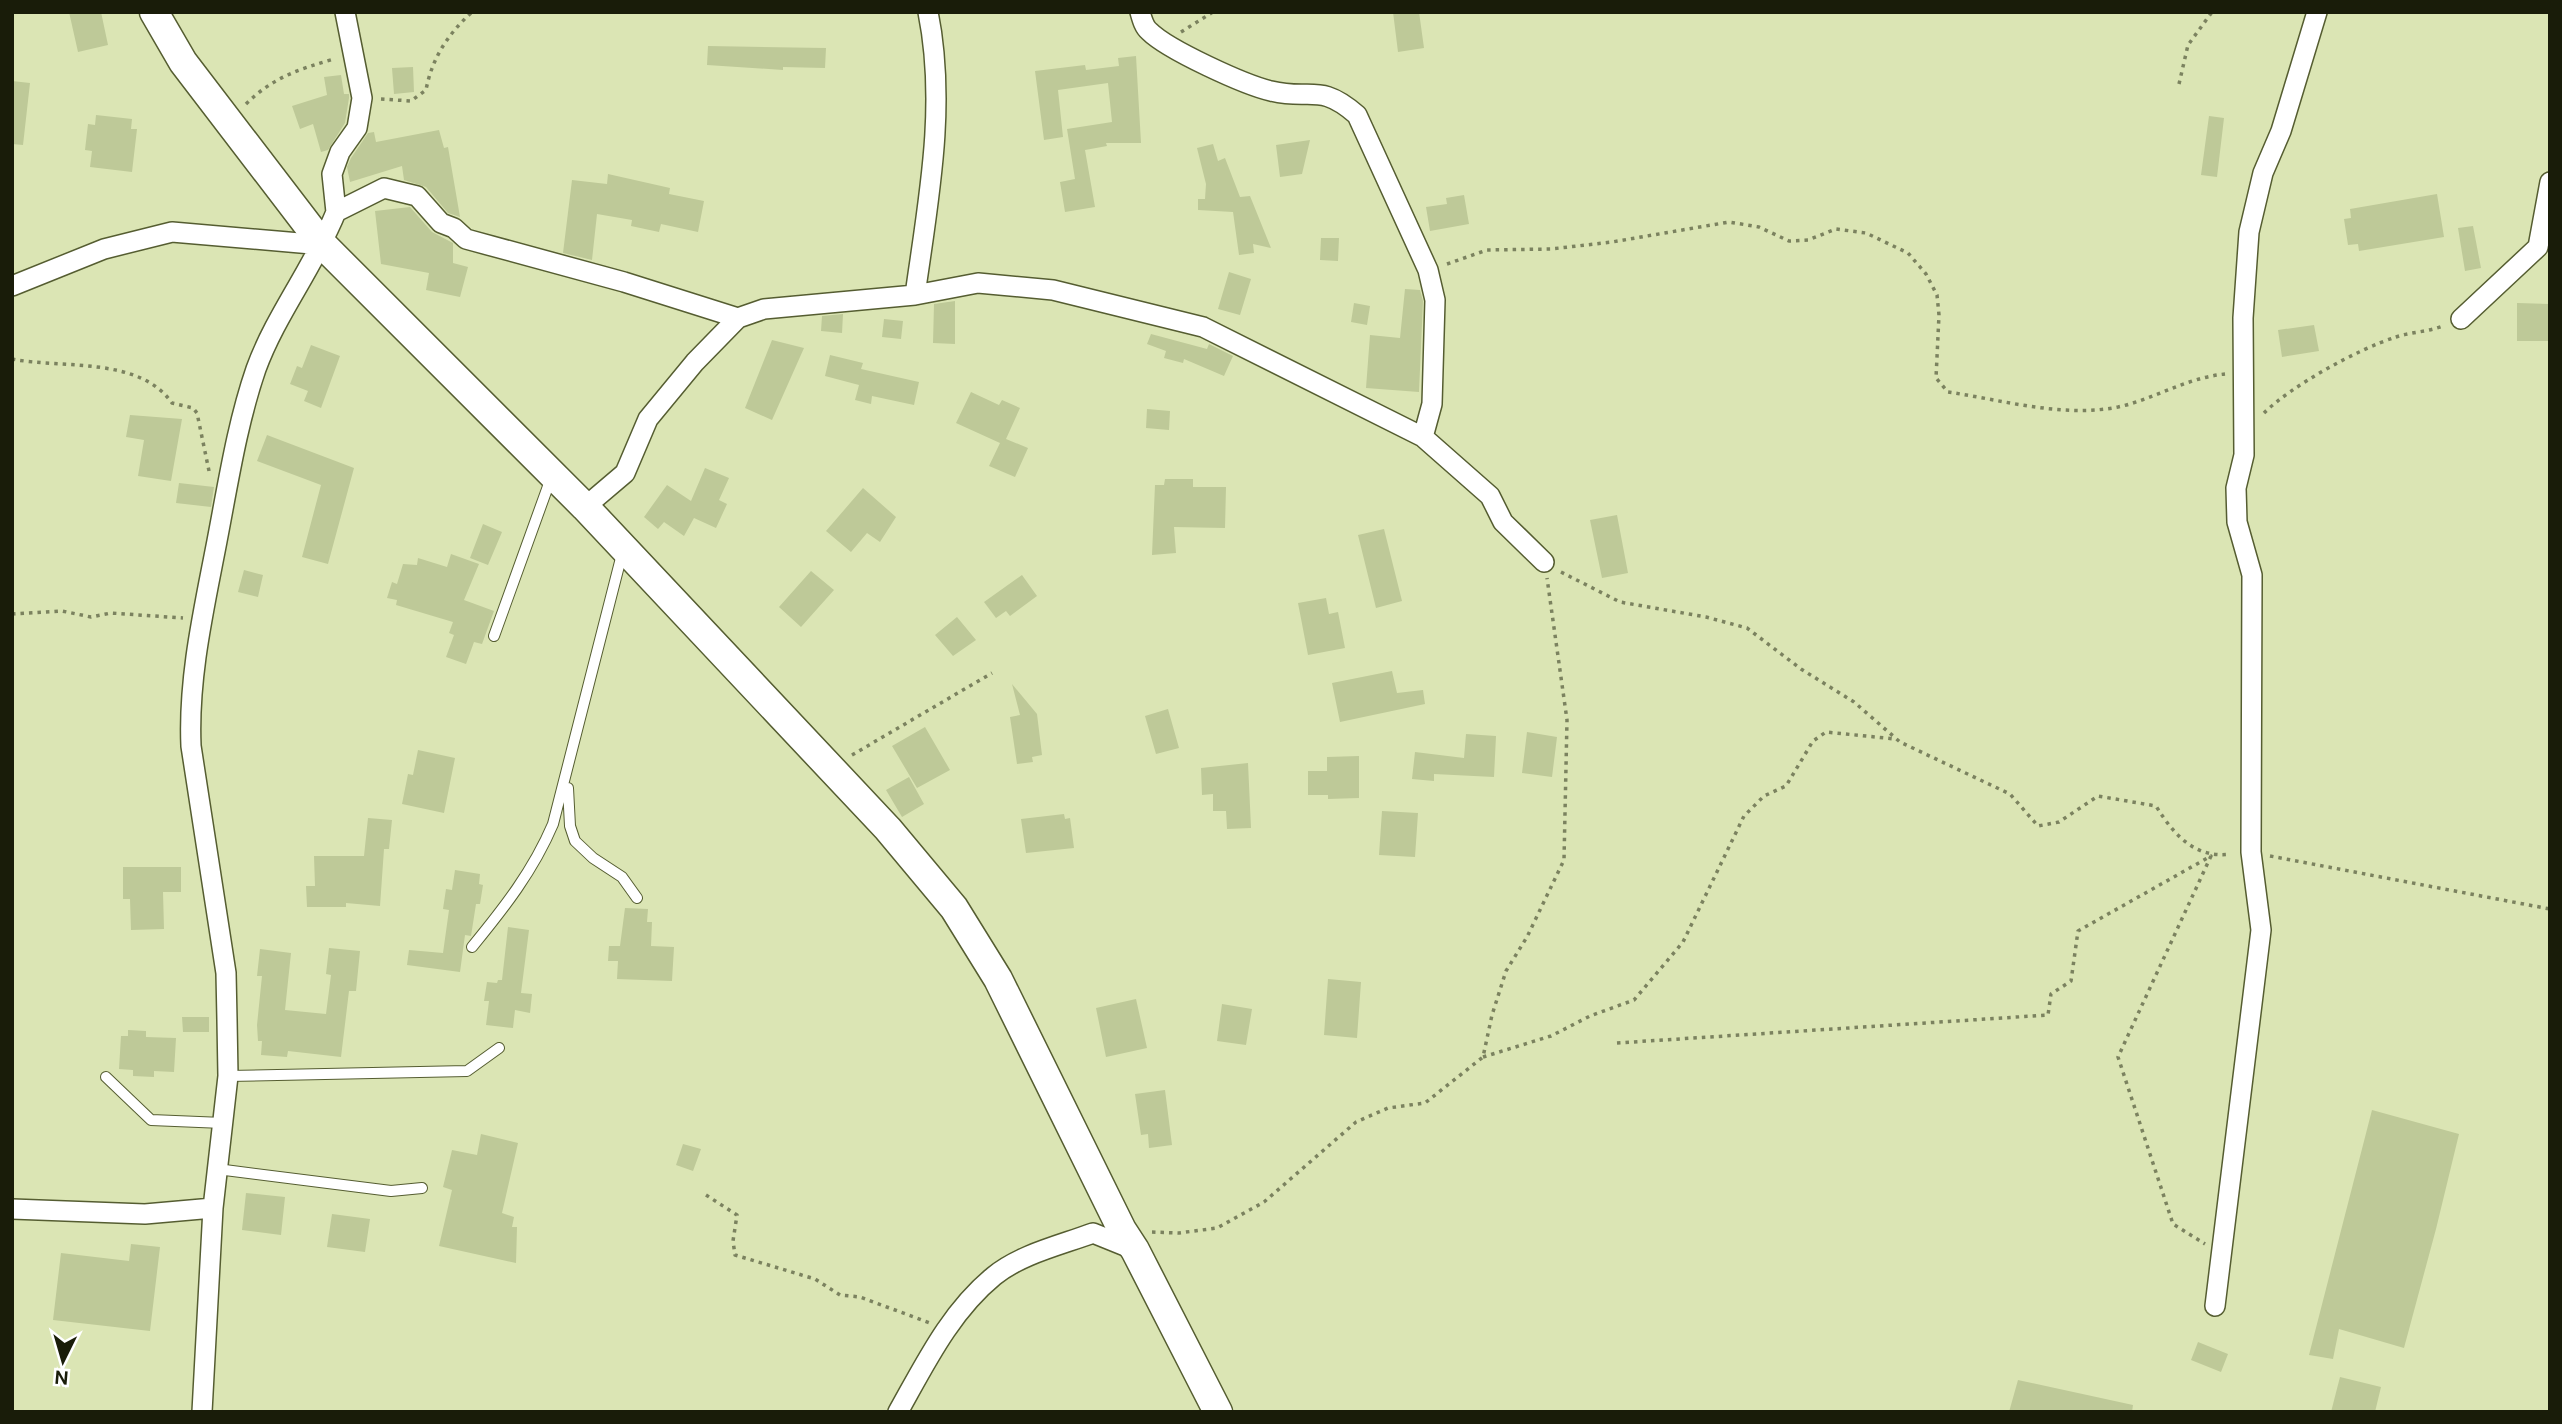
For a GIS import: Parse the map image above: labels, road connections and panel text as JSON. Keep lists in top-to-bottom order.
{
  "north": "bottom"
}
